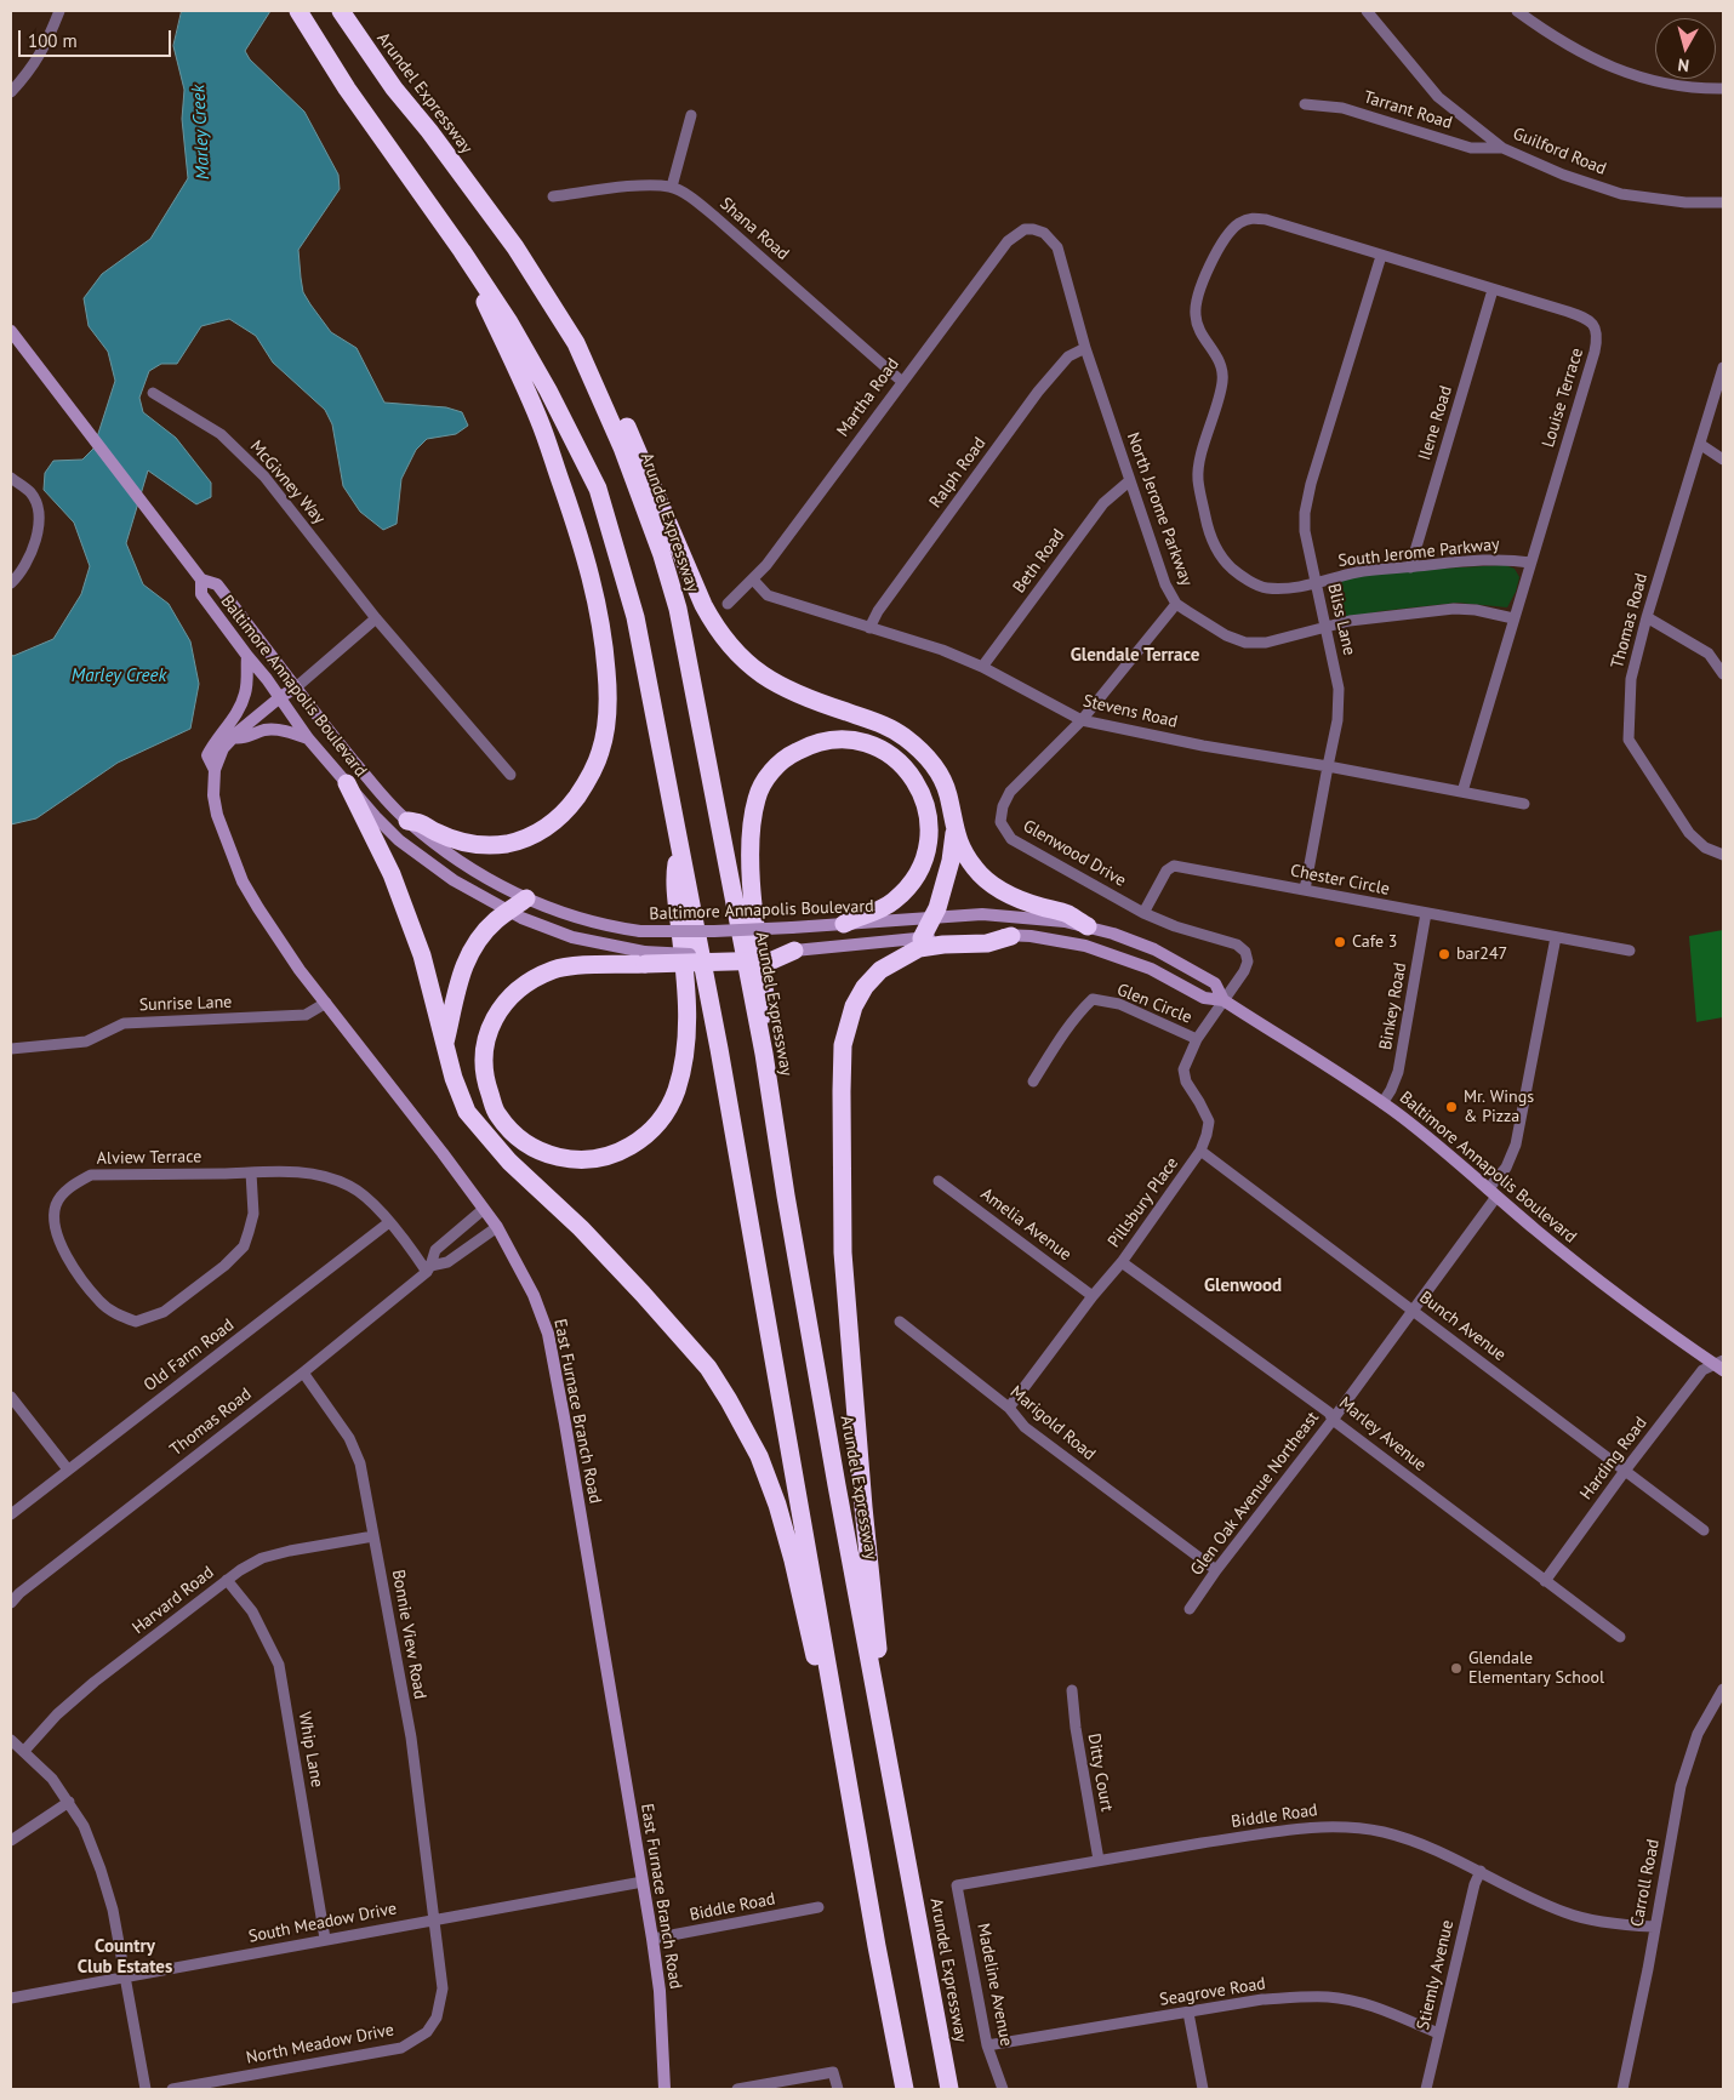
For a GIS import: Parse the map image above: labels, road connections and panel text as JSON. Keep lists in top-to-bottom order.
{
  "streets": {
    "highway": ["Arundel Expressway"],
    "main road": ["Baltimore Annapolis Boulevard", "East Furnace Branch Road"],
    "street": [
      "Tarrant Road",
      "Guilford Road",
      "Shana Road",
      "Martha Road",
      "Louise Terrace",
      "Ilene Road",
      "Ralph Road",
      "McGivney Way",
      "North Jerome Parkway",
      "South Jerome Parkway",
      "Beth Road",
      "Bliss Lane",
      "Thomas Road",
      "Stevens Road",
      "Glenwood Drive",
      "Chester Circle",
      "Sunrise Lane",
      "Glen Circle",
      "Binkey Road",
      "Alview Terrace",
      "Pillsbury Place",
      "Amelia Avenue",
      "Bunch Avenue",
      "Old Farm Road",
      "Marigold Road",
      "Marley Avenue",
      "Harding Road",
      "Glen Oak Avenue Northeast",
      "Harvard Road",
      "Bonnie View Road",
      "Whip Lane",
      "Ditty Court",
      "Biddle Road",
      "Carroll Road",
      "South Meadow Drive",
      "Stiemly Avenue",
      "Madeline Avenue",
      "Seagrove Road",
      "North Meadow Drive"
    ]
  },
  "crossings": [
    ["Tarrant Road", "Guilford Road"],
    ["Shana Road", "Martha Road"],
    ["Martha Road", "North Jerome Parkway"],
    ["Martha Road", "Stevens Road"],
    ["Louise Terrace", "Ilene Road"],
    ["Louise Terrace", "North Jerome Parkway"],
    ["Louise Terrace", "South Jerome Parkway"],
    ["Louise Terrace", "Bliss Lane"],
    ["Louise Terrace", "Stevens Road"],
    ["Ilene Road", "South Jerome Parkway"],
    ["Ralph Road", "North Jerome Parkway"],
    ["Ralph Road", "Stevens Road"],
    ["North Jerome Parkway", "Beth Road"],
    ["North Jerome Parkway", "Bliss Lane"],
    ["North Jerome Parkway", "Glenwood Drive"],
    ["South Jerome Parkway", "Bliss Lane"],
    ["Beth Road", "Stevens Road"],
    ["Bliss Lane", "Stevens Road"],
    ["Bliss Lane", "Chester Circle"],
    ["Thomas Road", "Alview Terrace"],
    ["Thomas Road", "East Furnace Branch Road"],
    ["Thomas Road", "Bonnie View Road"],
    ["Baltimore Annapolis Boulevard", "Glenwood Drive"],
    ["Baltimore Annapolis Boulevard", "Binkey Road"],
    ["Baltimore Annapolis Boulevard", "Pillsbury Place"],
    ["Baltimore Annapolis Boulevard", "East Furnace Branch Road"],
    ["Baltimore Annapolis Boulevard", "Harding Road"],
    ["Baltimore Annapolis Boulevard", "Glen Oak Avenue Northeast"],
    ["Stevens Road", "Glenwood Drive"],
    ["Glenwood Drive", "Chester Circle"],
    ["Glenwood Drive", "Pillsbury Place"],
    ["Chester Circle", "Binkey Road"],
    ["Sunrise Lane", "East Furnace Branch Road"],
    ["Glen Circle", "Pillsbury Place"],
    ["Alview Terrace", "Old Farm Road"],
    ["Pillsbury Place", "Amelia Avenue"],
    ["Pillsbury Place", "Bunch Avenue"],
    ["Pillsbury Place", "Marigold Road"],
    ["Pillsbury Place", "Marley Avenue"],
    ["Bunch Avenue", "Harding Road"],
    ["Bunch Avenue", "Glen Oak Avenue Northeast"],
    ["East Furnace Branch Road", "Biddle Road"],
    ["East Furnace Branch Road", "South Meadow Drive"],
    ["Marigold Road", "Glen Oak Avenue Northeast"],
    ["Marley Avenue", "Harding Road"],
    ["Marley Avenue", "Glen Oak Avenue Northeast"],
    ["Harvard Road", "Bonnie View Road"],
    ["Harvard Road", "Whip Lane"],
    ["Bonnie View Road", "South Meadow Drive"],
    ["Bonnie View Road", "North Meadow Drive"],
    ["Whip Lane", "South Meadow Drive"],
    ["Ditty Court", "Biddle Road"],
    ["Biddle Road", "Carroll Road"],
    ["Biddle Road", "Stiemly Avenue"],
    ["Biddle Road", "Madeline Avenue"],
    ["South Meadow Drive", "North Meadow Drive"],
    ["Stiemly Avenue", "Seagrove Road"],
    ["Madeline Avenue", "Seagrove Road"]
  ],
  "districts": ["Glendale Terrace", "Glenwood", "Country Club Estates"],
  "water": ["Marley Creek"],
  "places": [
    "Cafe 3",
    "bar247",
    "Mr. Wings & Pizza",
    "Glendale Elementary School"
  ],
  "scale_bar": "100 m",
  "north": "bottom"
}
